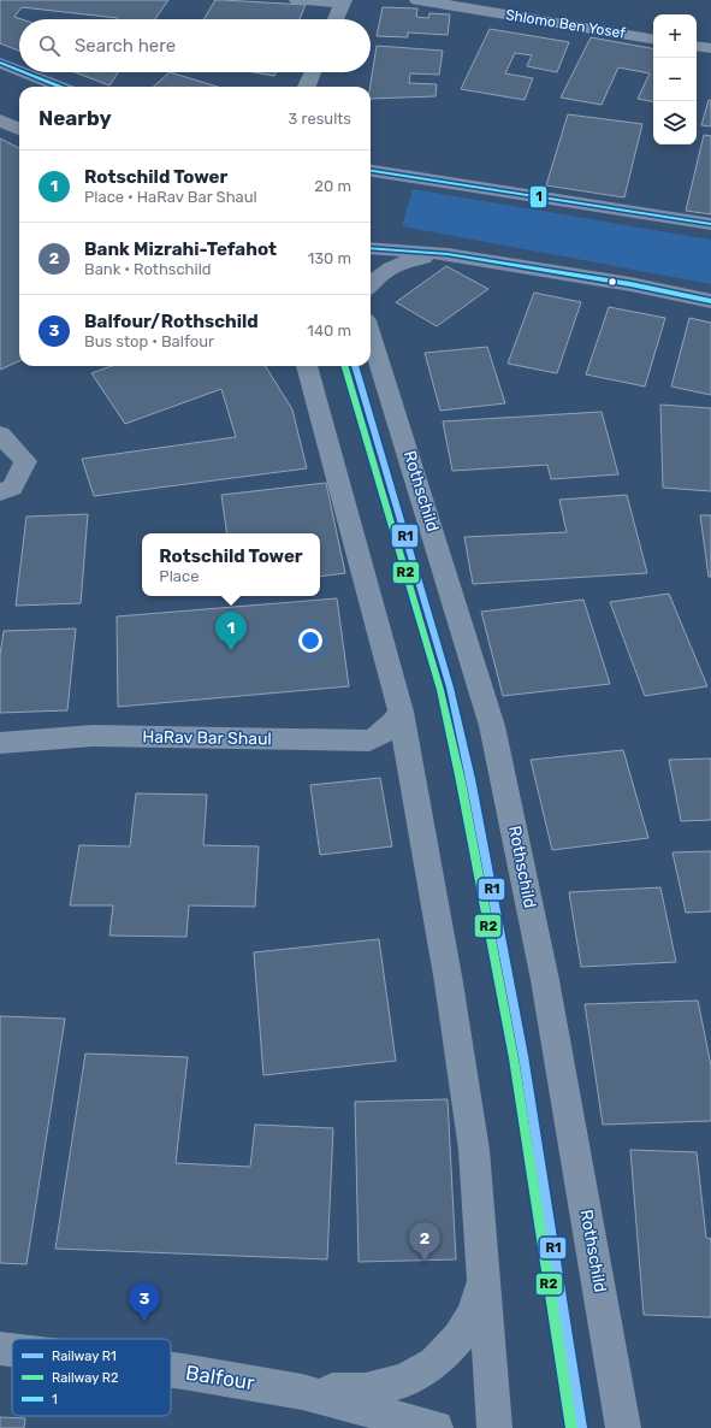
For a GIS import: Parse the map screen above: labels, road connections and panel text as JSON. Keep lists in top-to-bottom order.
{
  "streets": {
    "street": [
      "Shlomo Ben Yosef",
      "Rothschild",
      "HaRav Bar Shaul",
      "Balfour"
    ]
  },
  "lines": ["transit line 1", "rail line R1", "rail line R2"],
  "legend": ["Railway R1", "Railway R2", "1"],
  "page": {
    "map_buttons": ["+", "−"],
    "search": "Search here",
    "heading": ["Nearby", "3 results"],
    "list": [
      {
        "mark": "1",
        "name": "Rotschild Tower",
        "note": "Place · HaRav Bar Shaul",
        "value": "20 m"
      },
      {
        "mark": "2",
        "name": "Bank Mizrahi-Tefahot",
        "note": "Bank · Rothschild",
        "value": "130 m"
      },
      {
        "mark": "3",
        "name": "Balfour/Rothschild",
        "note": "Bus stop · Balfour",
        "value": "140 m"
      }
    ],
    "popup": ["Rotschild Tower", "Place"],
    "pins": ["1", "2", "3"]
  }
}
